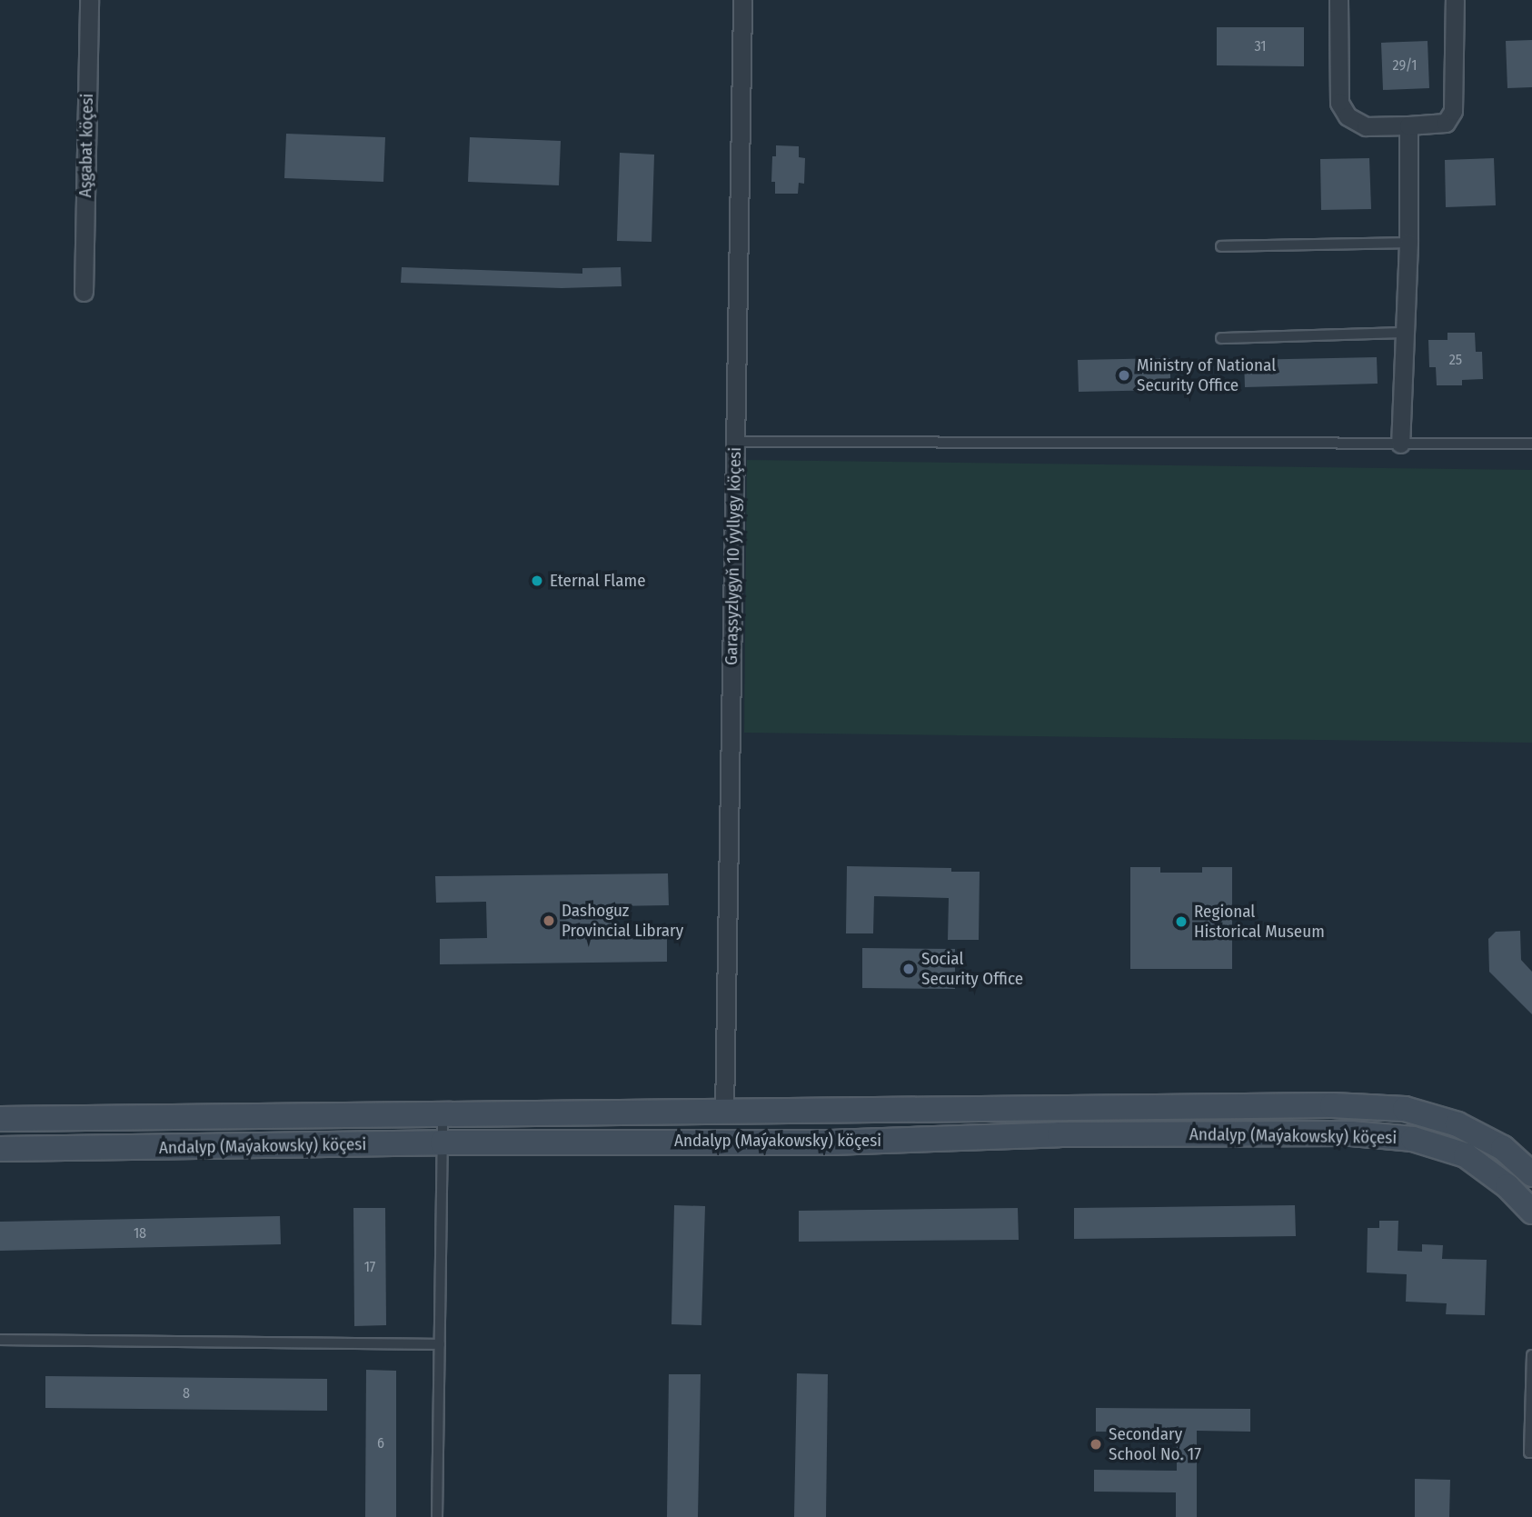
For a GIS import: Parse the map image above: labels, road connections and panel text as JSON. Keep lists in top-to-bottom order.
{
  "streets": {
    "main road": ["Andalyp (Maýakowsky) köçesi"],
    "street": ["Aşgabat köçesi", "Garaşsyzlygyň 10 ýyllygy köçesi"]
  },
  "crossings": [
    ["Garaşsyzlygyň 10 ýyllygy köçesi", "Andalyp (Maýakowsky) köçesi"]
  ],
  "places": [
    "Ministry of National Security Office",
    "Eternal Flame",
    "Dashoguz Provincial Library",
    "Regional Historical Museum",
    "Social Security Office",
    "Secondary School No. 17"
  ],
  "house_numbers": [
    "31",
    "29/1",
    "25",
    "18",
    "17",
    "8",
    "6"
  ]
}
